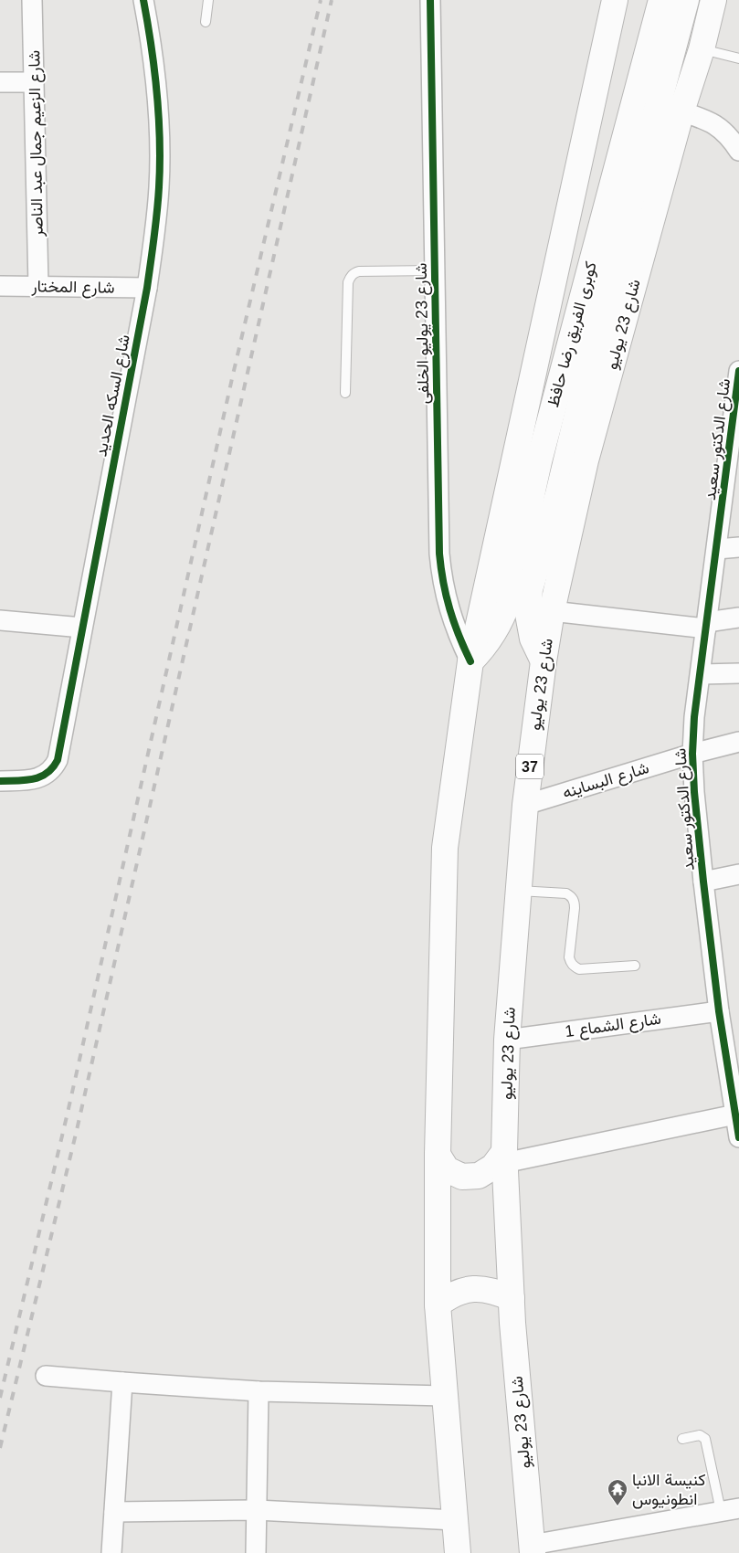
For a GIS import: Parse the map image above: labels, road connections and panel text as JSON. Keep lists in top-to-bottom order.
{
  "streets": {
    "main road": ["شارع 23 يوليو", "كوبرى الفريق رضا حافظ", "37"],
    "street": [
      "شارع الزعيم جمال عبد الناصر",
      "شارع المختار",
      "شارع 23 يوليو الخلفى",
      "شارع السكه الحديد",
      "شارع الدكتور سعيد",
      "شارع البساينه",
      "شارع الشماع 1"
    ]
  },
  "crossings": [
    ["شارع الزعيم جمال عبد الناصر", "شارع المختار"],
    ["شارع المختار", "شارع السكه الحديد"],
    ["شارع 23 يوليو", "كوبرى الفريق رضا حافظ"],
    ["شارع 23 يوليو", "شارع البساينه"],
    ["شارع 23 يوليو", "شارع الشماع 1"],
    ["شارع 23 يوليو الخلفى", "كوبرى الفريق رضا حافظ"],
    ["شارع الدكتور سعيد", "شارع البساينه"],
    ["شارع الدكتور سعيد", "شارع الشماع 1"]
  ],
  "places": {
    "temple": ["كنيسة الانبا انطونيوس"]
  }
}
